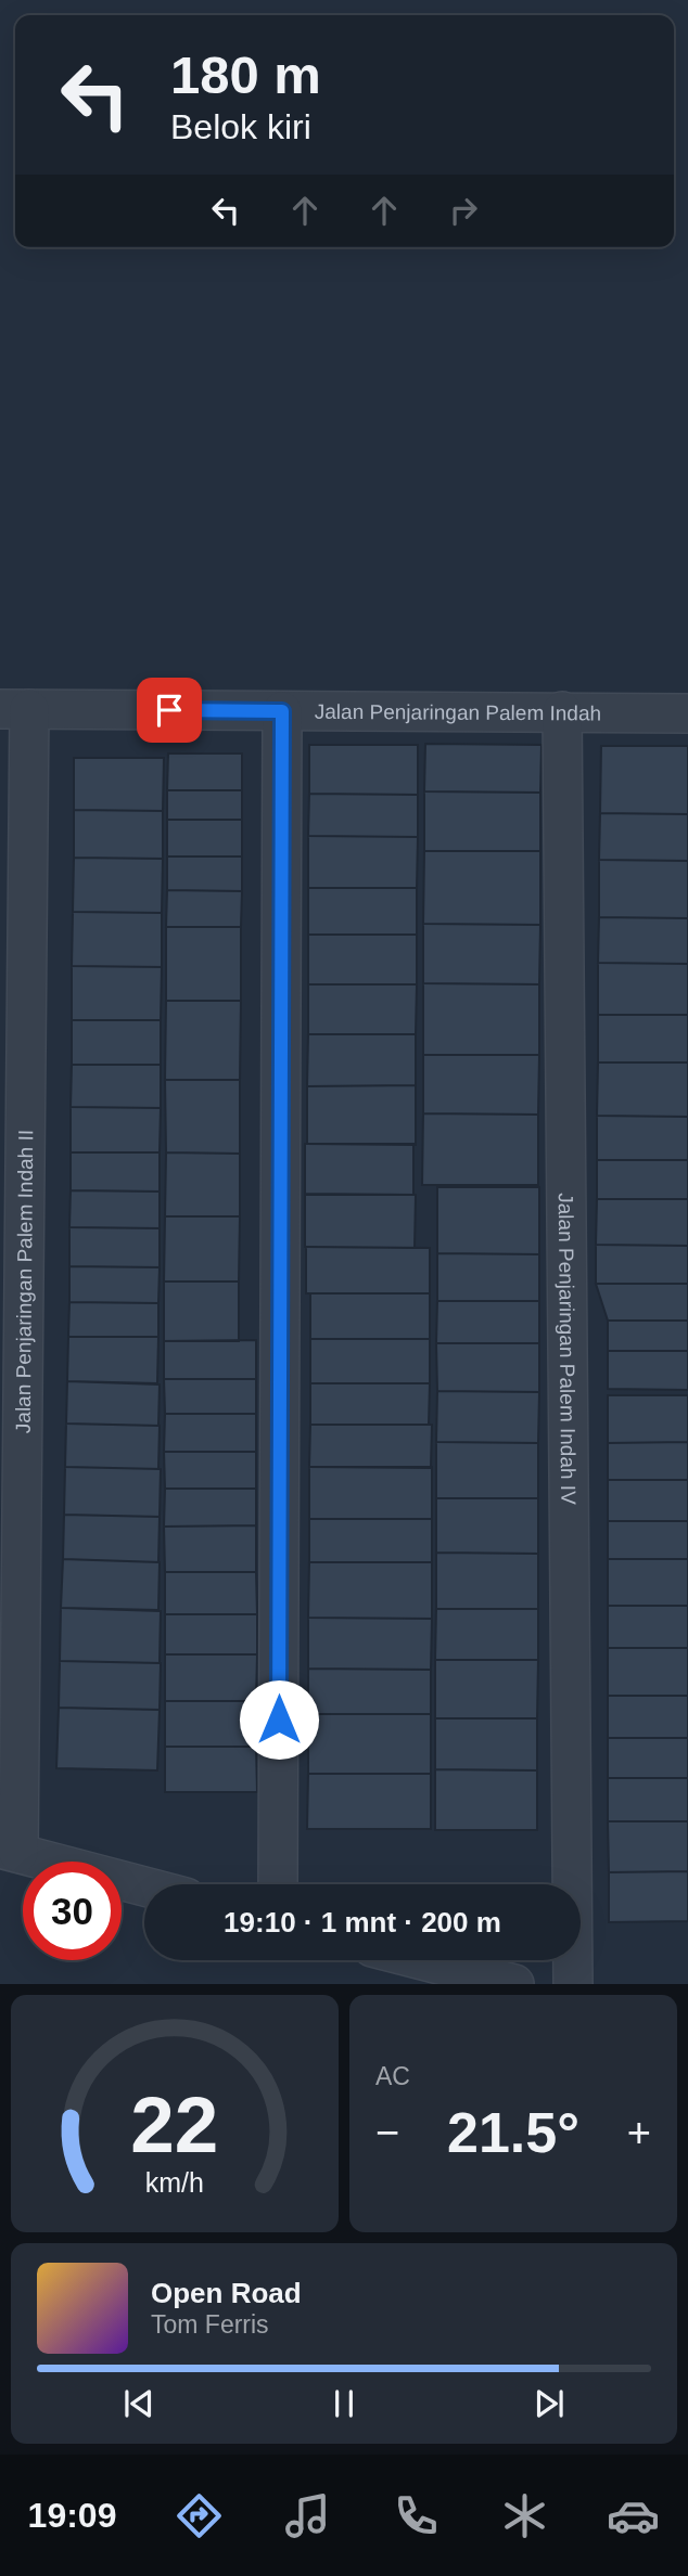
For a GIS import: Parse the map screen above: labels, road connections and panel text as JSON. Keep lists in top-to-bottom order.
{
  "streets": {
    "street": ["Jalan Penjaringan Palem Indah", "Jalan Penjaringan Palem Indah II", "Jalan Penjaringan Palem Indah IV"]
  },
  "crossings": [
    ["Jalan Penjaringan Palem Indah", "Jalan Penjaringan Palem Indah II"],
    ["Jalan Penjaringan Palem Indah", "Jalan Penjaringan Palem Indah IV"]
  ],
  "page": {
    "turn": ["180 m", "Belok kiri"],
    "limit": "30",
    "trip": "19:10 · 1 mnt · 200 m",
    "tile": "AC",
    "heat": ["−", "21.5°", "+"],
    "song": ["Open Road", "Tom Ferris"],
    "tabs": "19:09",
    "gauge": ["22", "km/h"]
  }
}
